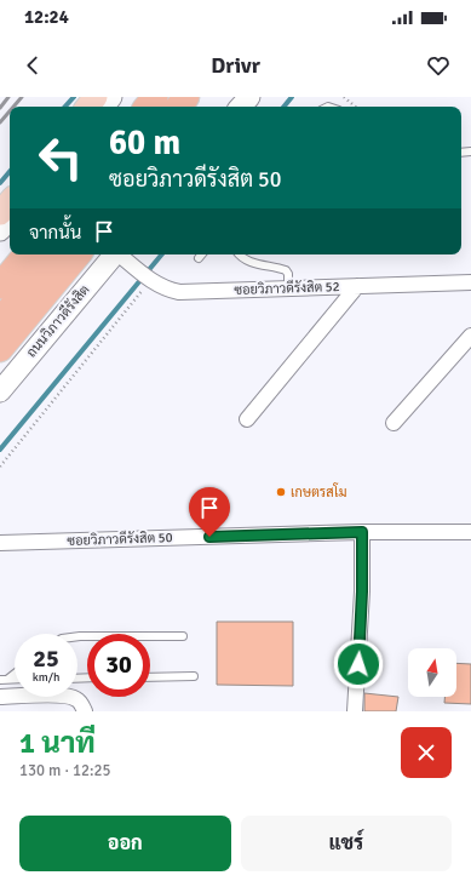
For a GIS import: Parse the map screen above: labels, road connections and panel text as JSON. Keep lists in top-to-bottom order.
{
  "streets": {
    "highway": ["ถนนวิภาวดีรังสิต"],
    "street": ["ซอยวิภาวดีรังสิต 52", "ซอยวิภาวดีรังสิต 50"]
  },
  "places": ["เกษตรสโม"],
  "north": "top",
  "page": {
    "status": "12:24",
    "header": "Drivr",
    "turn": ["60 m", "ซอยวิภาวดีรังสิต 50"],
    "then": "จากนั้น",
    "speed": "25 km/h",
    "limit": "30",
    "heading": ["1 นาที", "130 m · 12:25"],
    "buttons": ["ออก", "แชร์"]
  }
}
